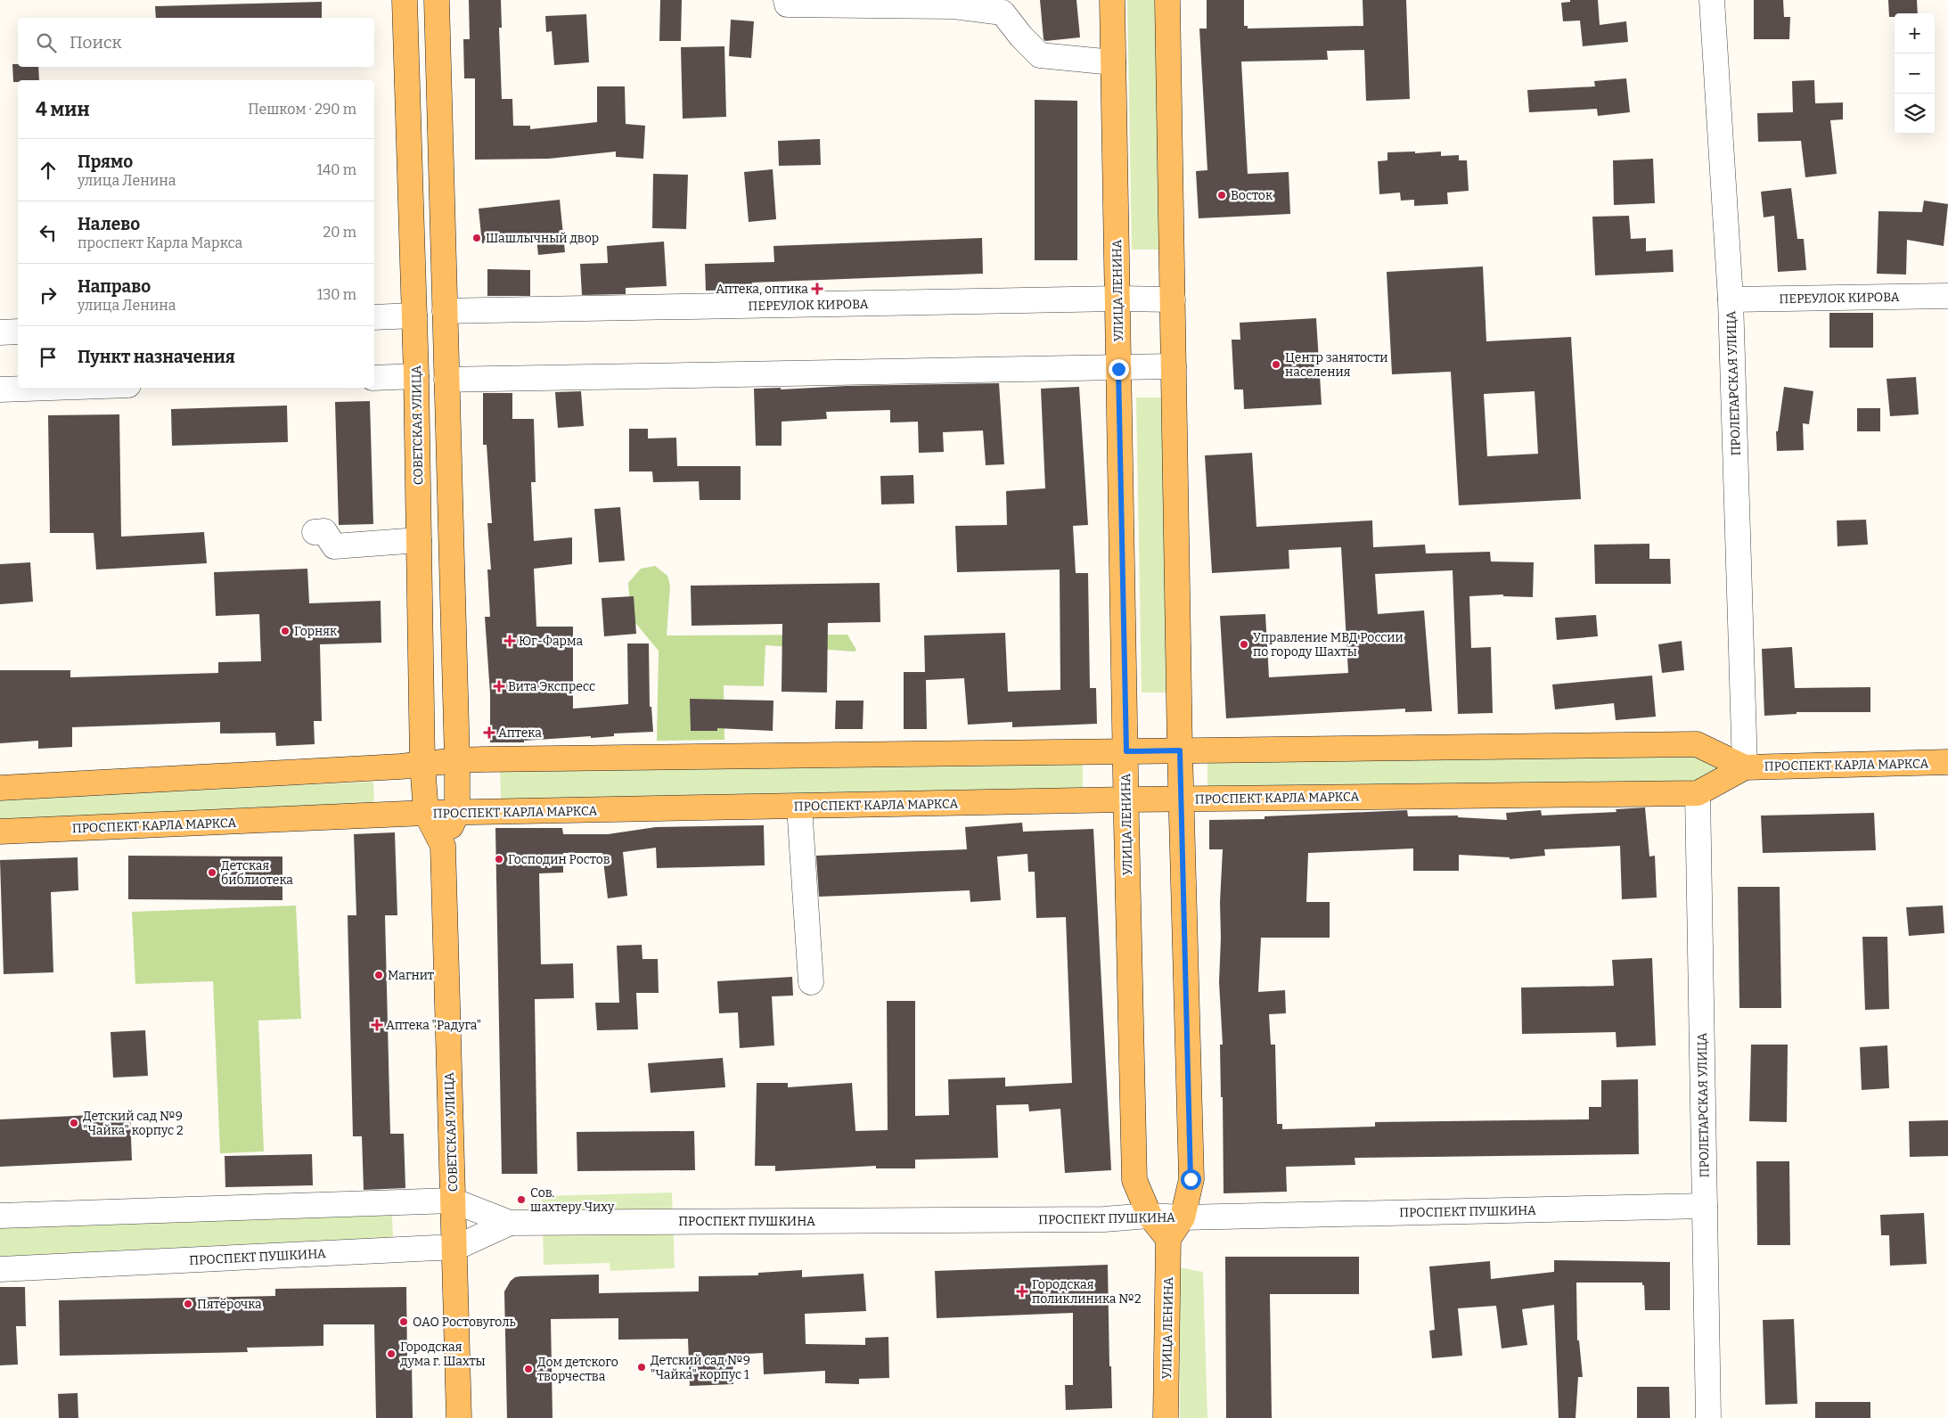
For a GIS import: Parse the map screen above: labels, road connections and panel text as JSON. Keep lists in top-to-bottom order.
{
  "streets": {
    "main road": ["УЛИЦА ЛЕНИНА", "СОВЕТСКАЯ УЛИЦА", "ПРОСПЕКТ КАРЛА МАРКСА"],
    "street": ["ПЕРЕУЛОК КИРОВА", "ПРОЛЕТАРСКАЯ УЛИЦА", "ПРОСПЕКТ ПУШКИНА"]
  },
  "crossings": [
    ["УЛИЦА ЛЕНИНА", "ПЕРЕУЛОК КИРОВА"],
    ["УЛИЦА ЛЕНИНА", "ПРОСПЕКТ КАРЛА МАРКСА"],
    ["УЛИЦА ЛЕНИНА", "ПРОСПЕКТ ПУШКИНА"],
    ["ПЕРЕУЛОК КИРОВА", "ПРОЛЕТАРСКАЯ УЛИЦА"],
    ["ПЕРЕУЛОК КИРОВА", "СОВЕТСКАЯ УЛИЦА"],
    ["ПРОЛЕТАРСКАЯ УЛИЦА", "ПРОСПЕКТ КАРЛА МАРКСА"],
    ["ПРОЛЕТАРСКАЯ УЛИЦА", "ПРОСПЕКТ ПУШКИНА"],
    ["СОВЕТСКАЯ УЛИЦА", "ПРОСПЕКТ КАРЛА МАРКСА"],
    ["СОВЕТСКАЯ УЛИЦА", "ПРОСПЕКТ ПУШКИНА"]
  ],
  "places": {
    "other": [
      "Восток",
      "Шашлычный двор",
      "Центр занятости населения",
      "Горняк",
      "Управление МВД России по городу Шахты",
      "Господин Ростов",
      "Детская библиотека",
      "Магнит",
      "Детский сад №9 \"Чайка\" корпус 2",
      "Сов. шахтеру Чиху",
      "Пятёрочка",
      "ОАО Ростовуголь",
      "Городская дума г. Шахты",
      "Детский сад №9 \"Чайка\" корпус 1",
      "Дом детского творчества"
    ],
    "health": [
      "Аптека, оптика",
      "Юг-Фарма",
      "Вита Экспресс",
      "Аптека",
      "Аптека \"Радуга\"",
      "Городская поликлиника №2"
    ]
  },
  "page": {
    "map_buttons": ["+", "−"],
    "search": "Поиск",
    "heading": ["4 мин", "Пешком · 290 m"],
    "list": [
      ["Прямо", "улица Ленина", "140 m"],
      ["Налево", "проспект Карла Маркса", "20 m"],
      ["Направо", "улица Ленина", "130 m"],
      "Пункт назначения"
    ]
  }
}
